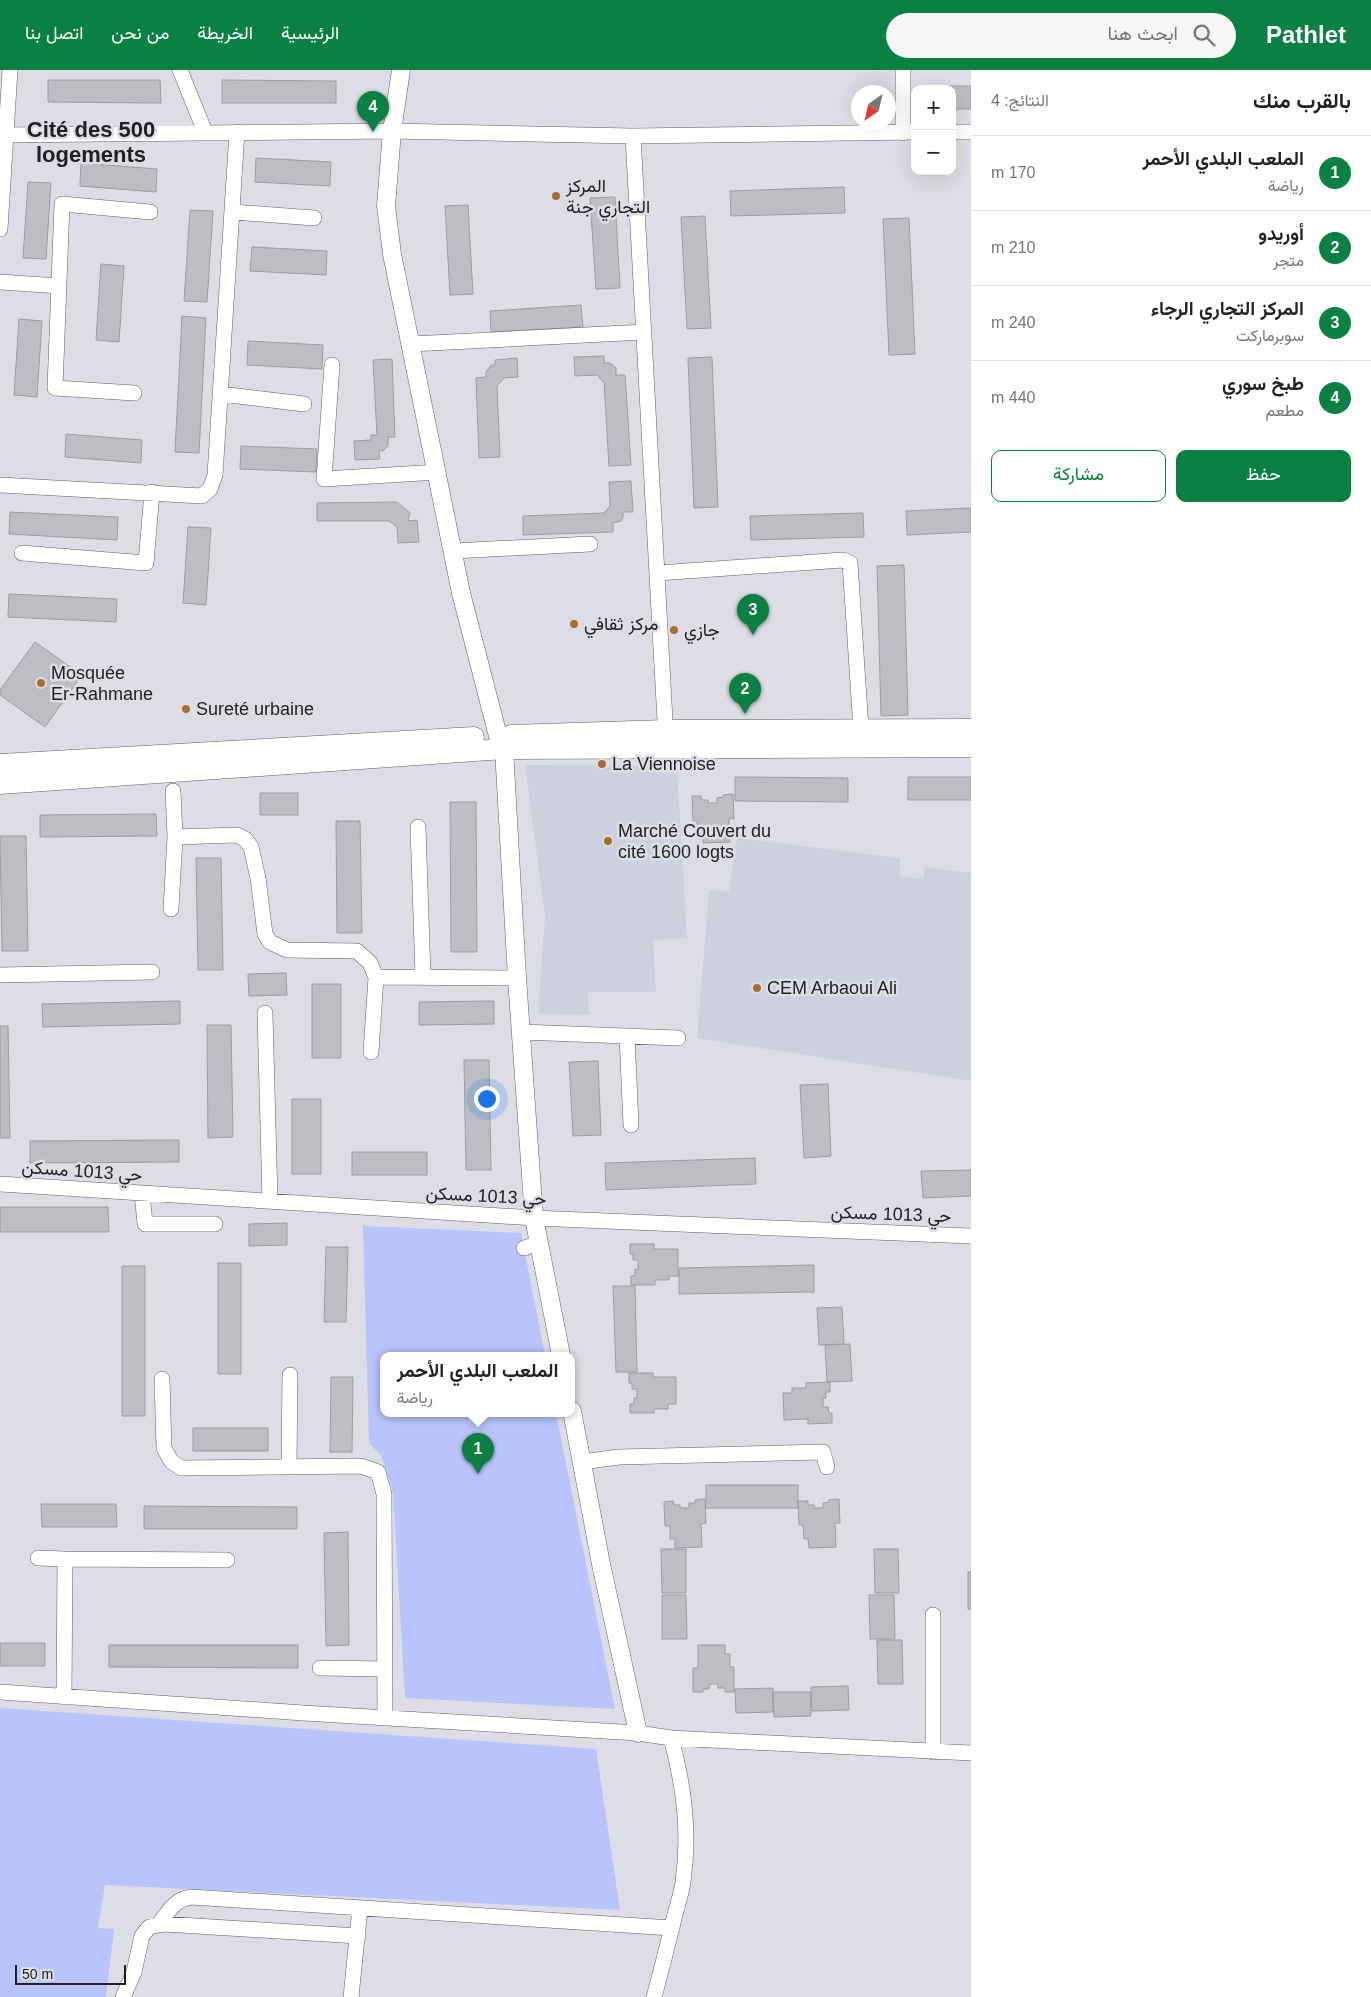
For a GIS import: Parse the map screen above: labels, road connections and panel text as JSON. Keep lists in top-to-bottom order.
{
  "streets": {
    "street": ["حي 1013 مسكن"]
  },
  "districts": ["Cité des 500 logements"],
  "places": [
    "المركز التجاري جنة",
    "مركز ثقافي",
    "جازي",
    "Mosquée Er-Rahmane",
    "Sureté urbaine",
    "La Viennoise",
    "Marché Couvert du cité 1600 logts",
    "CEM Arbaoui Ali"
  ],
  "scale_bar": "50 m",
  "north": "bottom left",
  "page": {
    "header": "Pathlet",
    "search": "ابحث هنا",
    "nav": [
      "الرئيسية",
      "الخريطة",
      "من نحن",
      "اتصل بنا"
    ],
    "heading": ["بالقرب منك", "النتائج: 4"],
    "map_buttons": ["+", "−"],
    "pins": [
      "4",
      "3",
      "2",
      "1"
    ],
    "list": [
      {
        "mark": "1",
        "name": "الملعب البلدي الأحمر",
        "note": "رياضة",
        "value": "170 m"
      },
      {
        "mark": "2",
        "name": "أوريدو",
        "note": "متجر",
        "value": "210 m"
      },
      {
        "mark": "3",
        "name": "المركز التجاري الرجاء",
        "note": "سوبرماركت",
        "value": "240 m"
      },
      {
        "mark": "4",
        "name": "طبخ سوري",
        "note": "مطعم",
        "value": "440 m"
      }
    ],
    "buttons": ["حفظ", "مشاركة"],
    "popup": ["الملعب البلدي الأحمر", "رياضة"],
    "scale": "50 m"
  }
}
